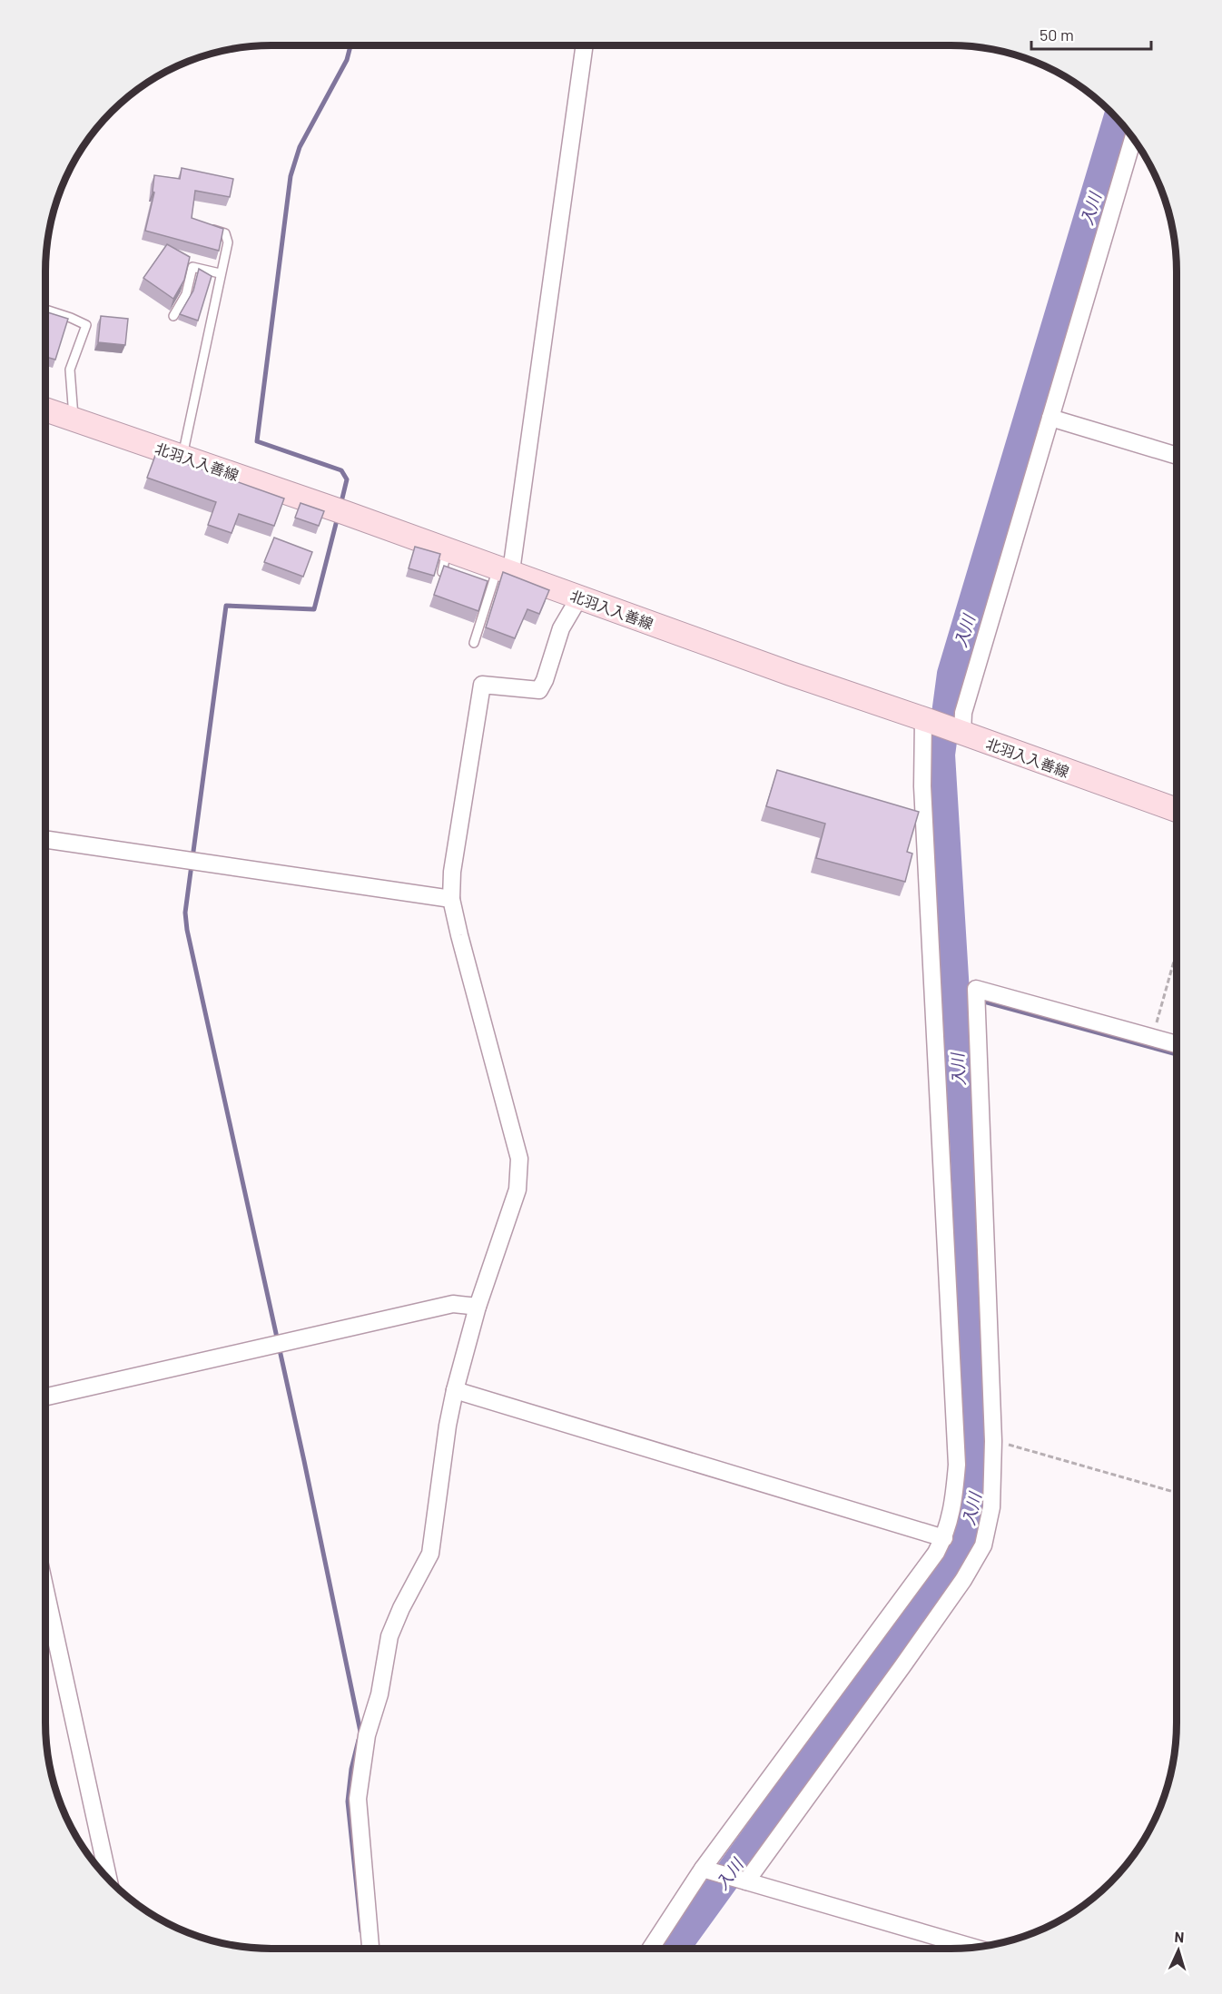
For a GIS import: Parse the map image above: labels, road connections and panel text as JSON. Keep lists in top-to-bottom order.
{
  "streets": {
    "main road": ["北羽入入善線"]
  },
  "water": ["入川"],
  "scale_bar": "50 m",
  "north": "top"
}
